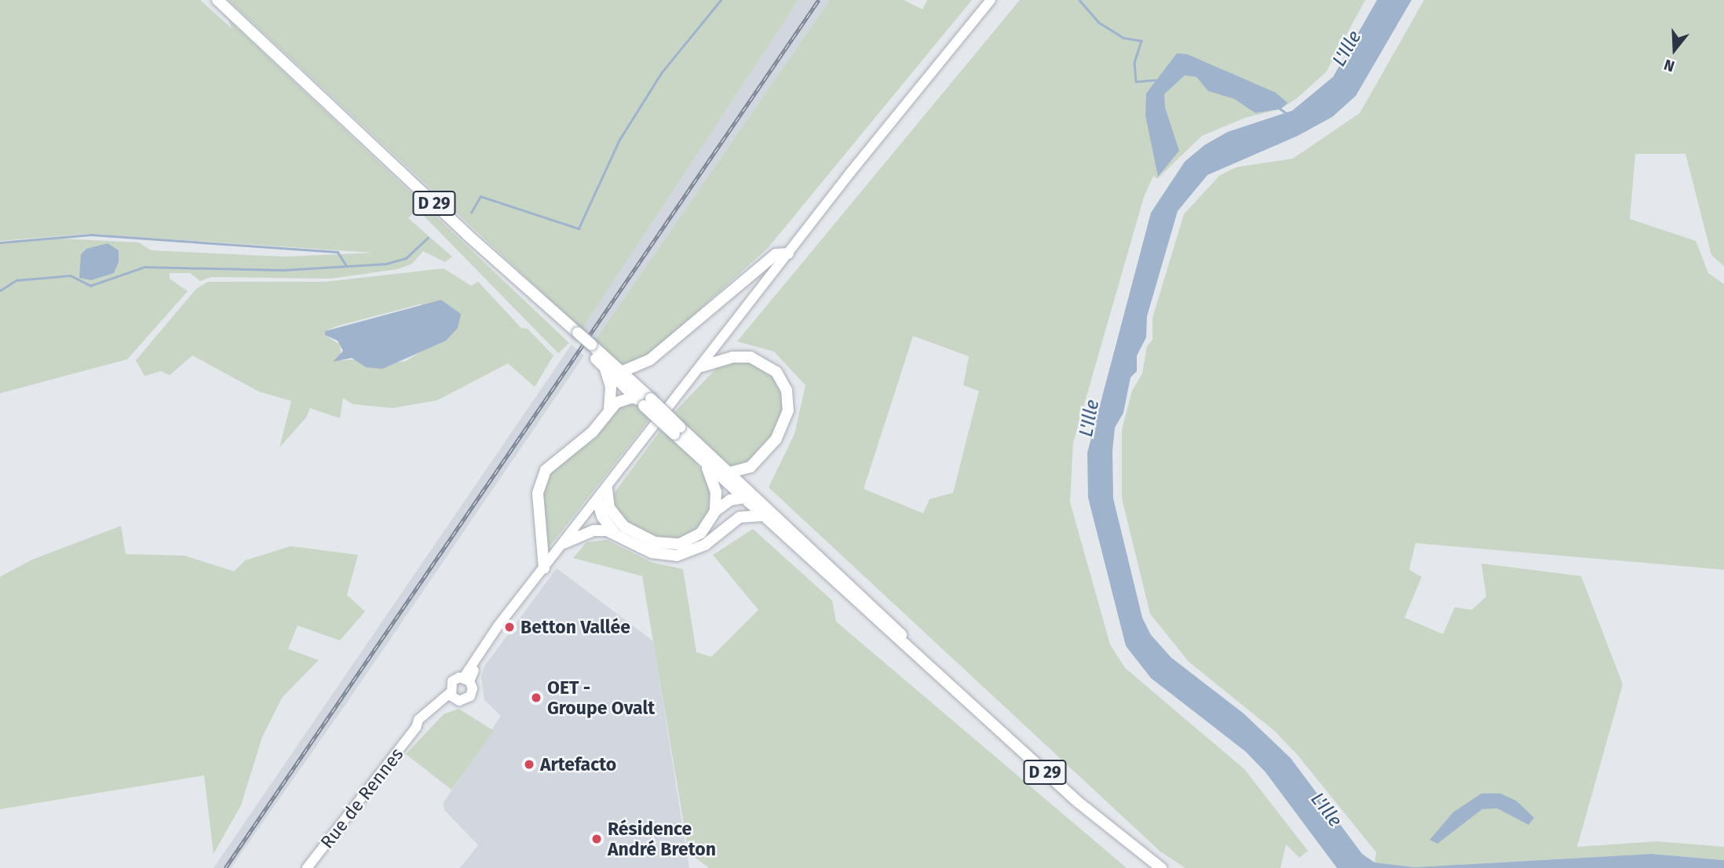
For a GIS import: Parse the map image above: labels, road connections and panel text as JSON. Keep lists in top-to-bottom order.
{
  "streets": {
    "main road": ["D 29", "Rue de Rennes"]
  },
  "water": ["L'Ille"],
  "places": [
    "Betton Vallée",
    "OET - Groupe Ovalt",
    "Artefacto",
    "Résidence André Breton"
  ],
  "north": "bottom"
}
